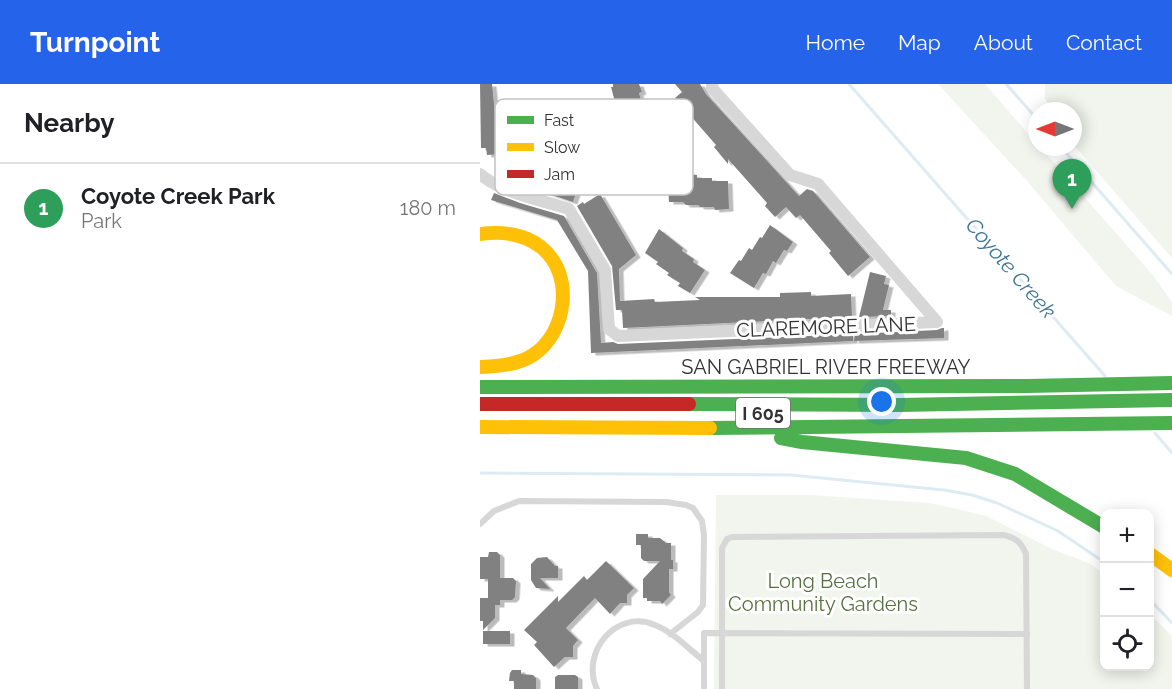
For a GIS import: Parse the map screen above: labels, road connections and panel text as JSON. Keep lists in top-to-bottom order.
{
  "streets": {
    "highway": ["SAN GABRIEL RIVER FREEWAY", "I 605"],
    "street": ["CLAREMORE LANE"]
  },
  "water": ["Coyote Creek"],
  "parks": ["Long Beach Community Gardens"],
  "legend": ["Fast", "Slow", "Jam"],
  "north": "left",
  "page": {
    "header": "Turnpoint",
    "nav": [
      "Home",
      "Map",
      "About",
      "Contact"
    ],
    "heading": "Nearby",
    "pins": "1",
    "list": [
      {
        "mark": "1",
        "name": "Coyote Creek Park",
        "note": "Park",
        "value": "180 m"
      }
    ],
    "map_buttons": ["+", "−"]
  }
}
